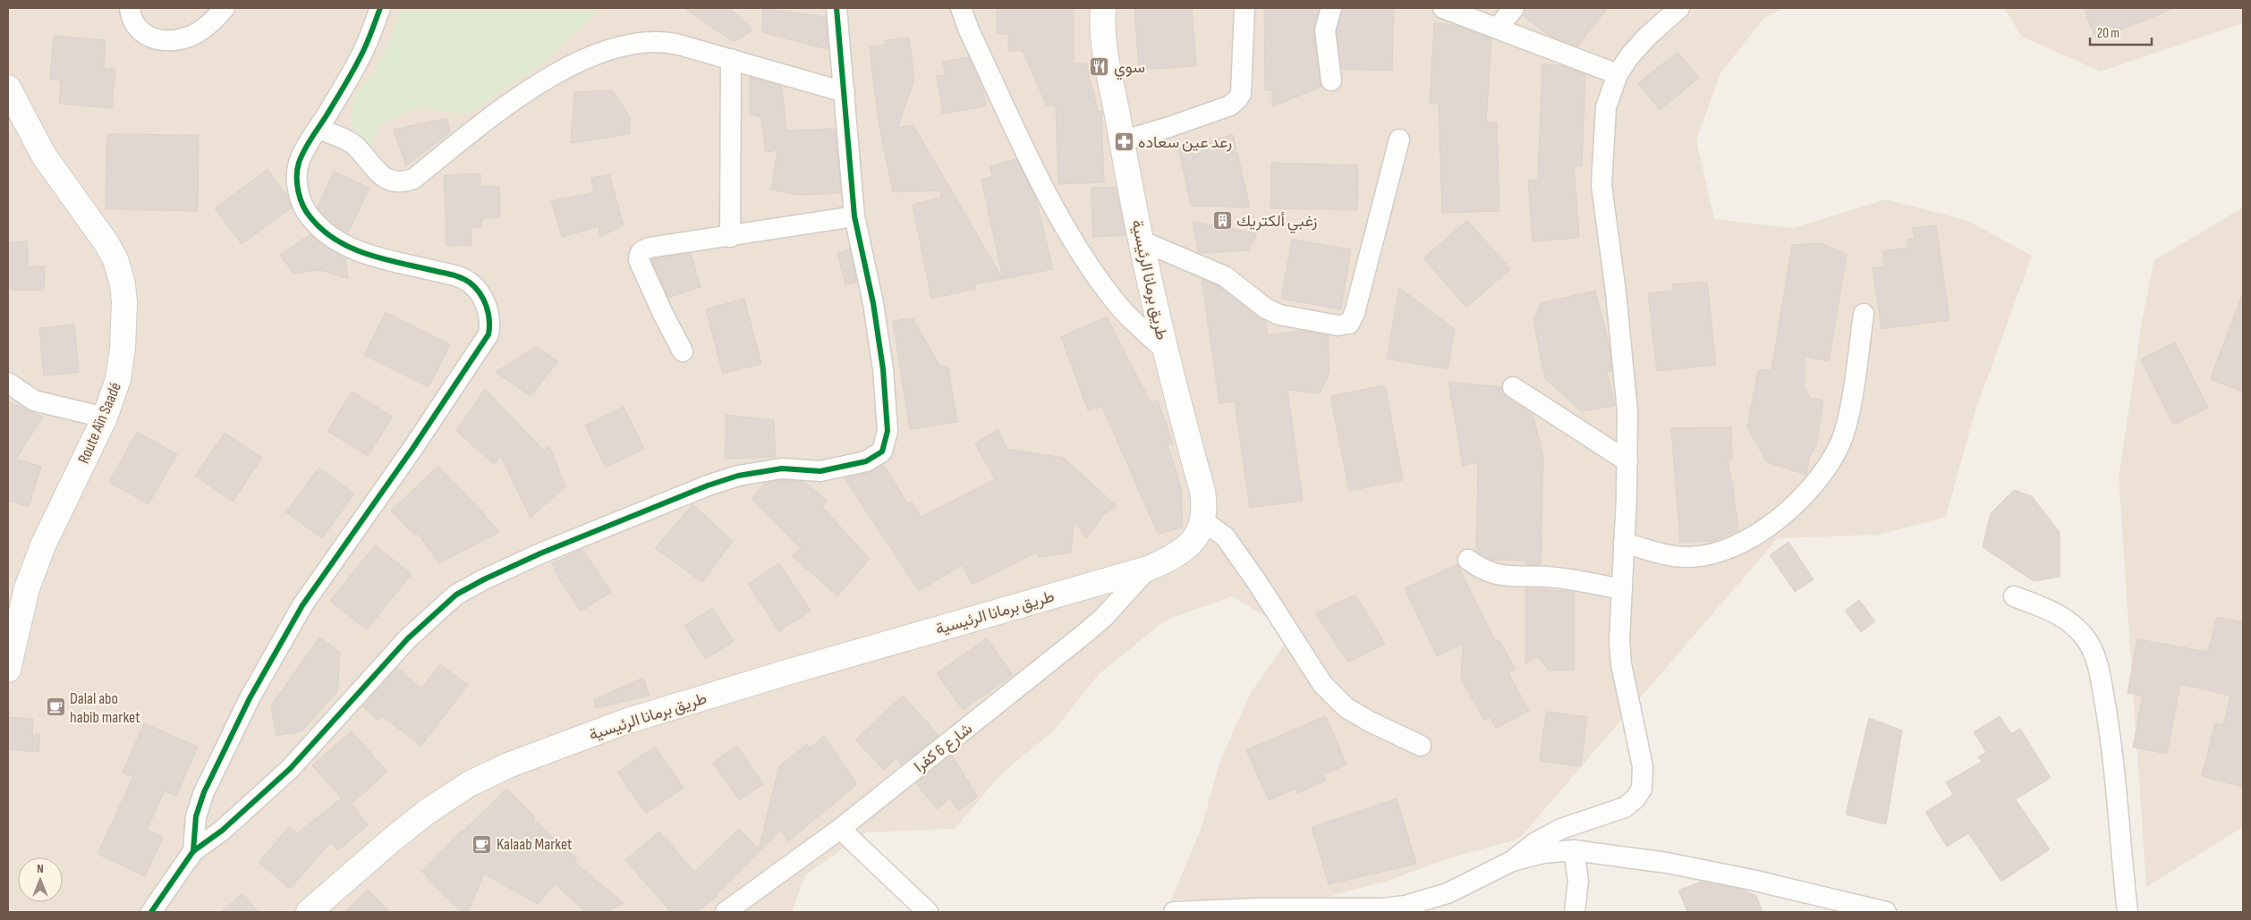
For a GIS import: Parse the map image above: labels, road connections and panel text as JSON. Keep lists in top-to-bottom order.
{
  "streets": {
    "main road": ["طريق برمانا الرئيسية", "Route Aïn Saadé"],
    "street": ["شارع 6 كفرا"]
  },
  "crossings": [
    ["طريق برمانا الرئيسية", "شارع 6 كفرا"]
  ],
  "places": {
    "restaurant": ["سوي"],
    "pharmacy": ["رعد عين سعاده"],
    "building": ["زغبي ألكتريك"],
    "cafe": ["Dalal abo habib market", "Kalaab Market"]
  },
  "scale_bar": "20 m",
  "north": "top"
}
